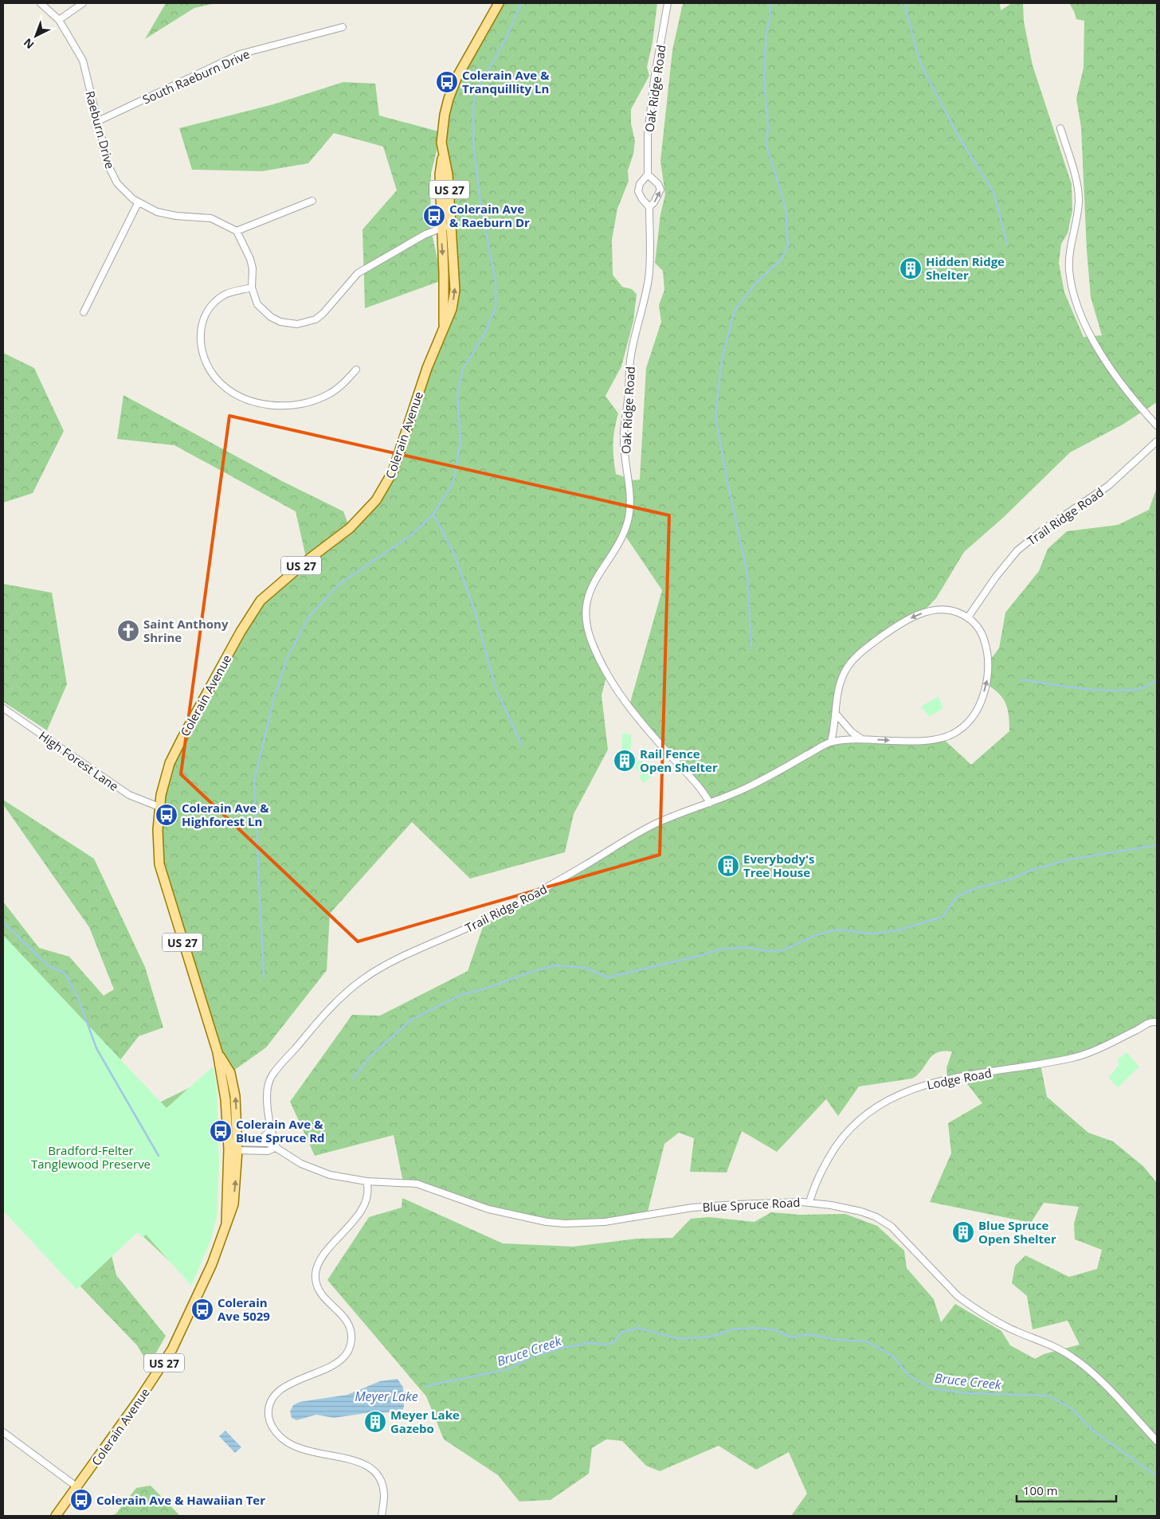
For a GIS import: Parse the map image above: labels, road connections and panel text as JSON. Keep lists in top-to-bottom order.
{
  "streets": {
    "main road": ["US 27", "Colerain Avenue"],
    "street": [
      "South Raeburn Drive",
      "Oak Ridge Road",
      "Raeburn Drive",
      "Trail Ridge Road",
      "High Forest Lane",
      "Lodge Road",
      "Blue Spruce Road"
    ]
  },
  "crossings": [
    ["South Raeburn Drive", "Raeburn Drive"],
    ["Oak Ridge Road", "Trail Ridge Road"],
    ["Colerain Avenue", "High Forest Lane"],
    ["Colerain Avenue", "Blue Spruce Road"],
    ["Trail Ridge Road", "Blue Spruce Road"],
    ["Lodge Road", "Blue Spruce Road"]
  ],
  "water": ["Bruce Creek", "Meyer Lake"],
  "parks": ["Bradford-Felter Tanglewood Preserve"],
  "places": {
    "bus stop": [
      "Colerain Ave & Tranquillity Ln",
      "Colerain Ave & Raeburn Dr",
      "Colerain Ave & Highforest Ln",
      "Colerain Ave & Blue Spruce Rd",
      "Colerain Ave 5029",
      "Colerain Ave & Hawaiian Ter"
    ],
    "building": [
      "Hidden Ridge Shelter",
      "Rail Fence Open Shelter",
      "Everybody's Tree House",
      "Blue Spruce Open Shelter",
      "Meyer Lake Gazebo"
    ],
    "church": ["Saint Anthony Shrine"]
  },
  "scale_bar": "100 m",
  "north": "bottom left"
}
